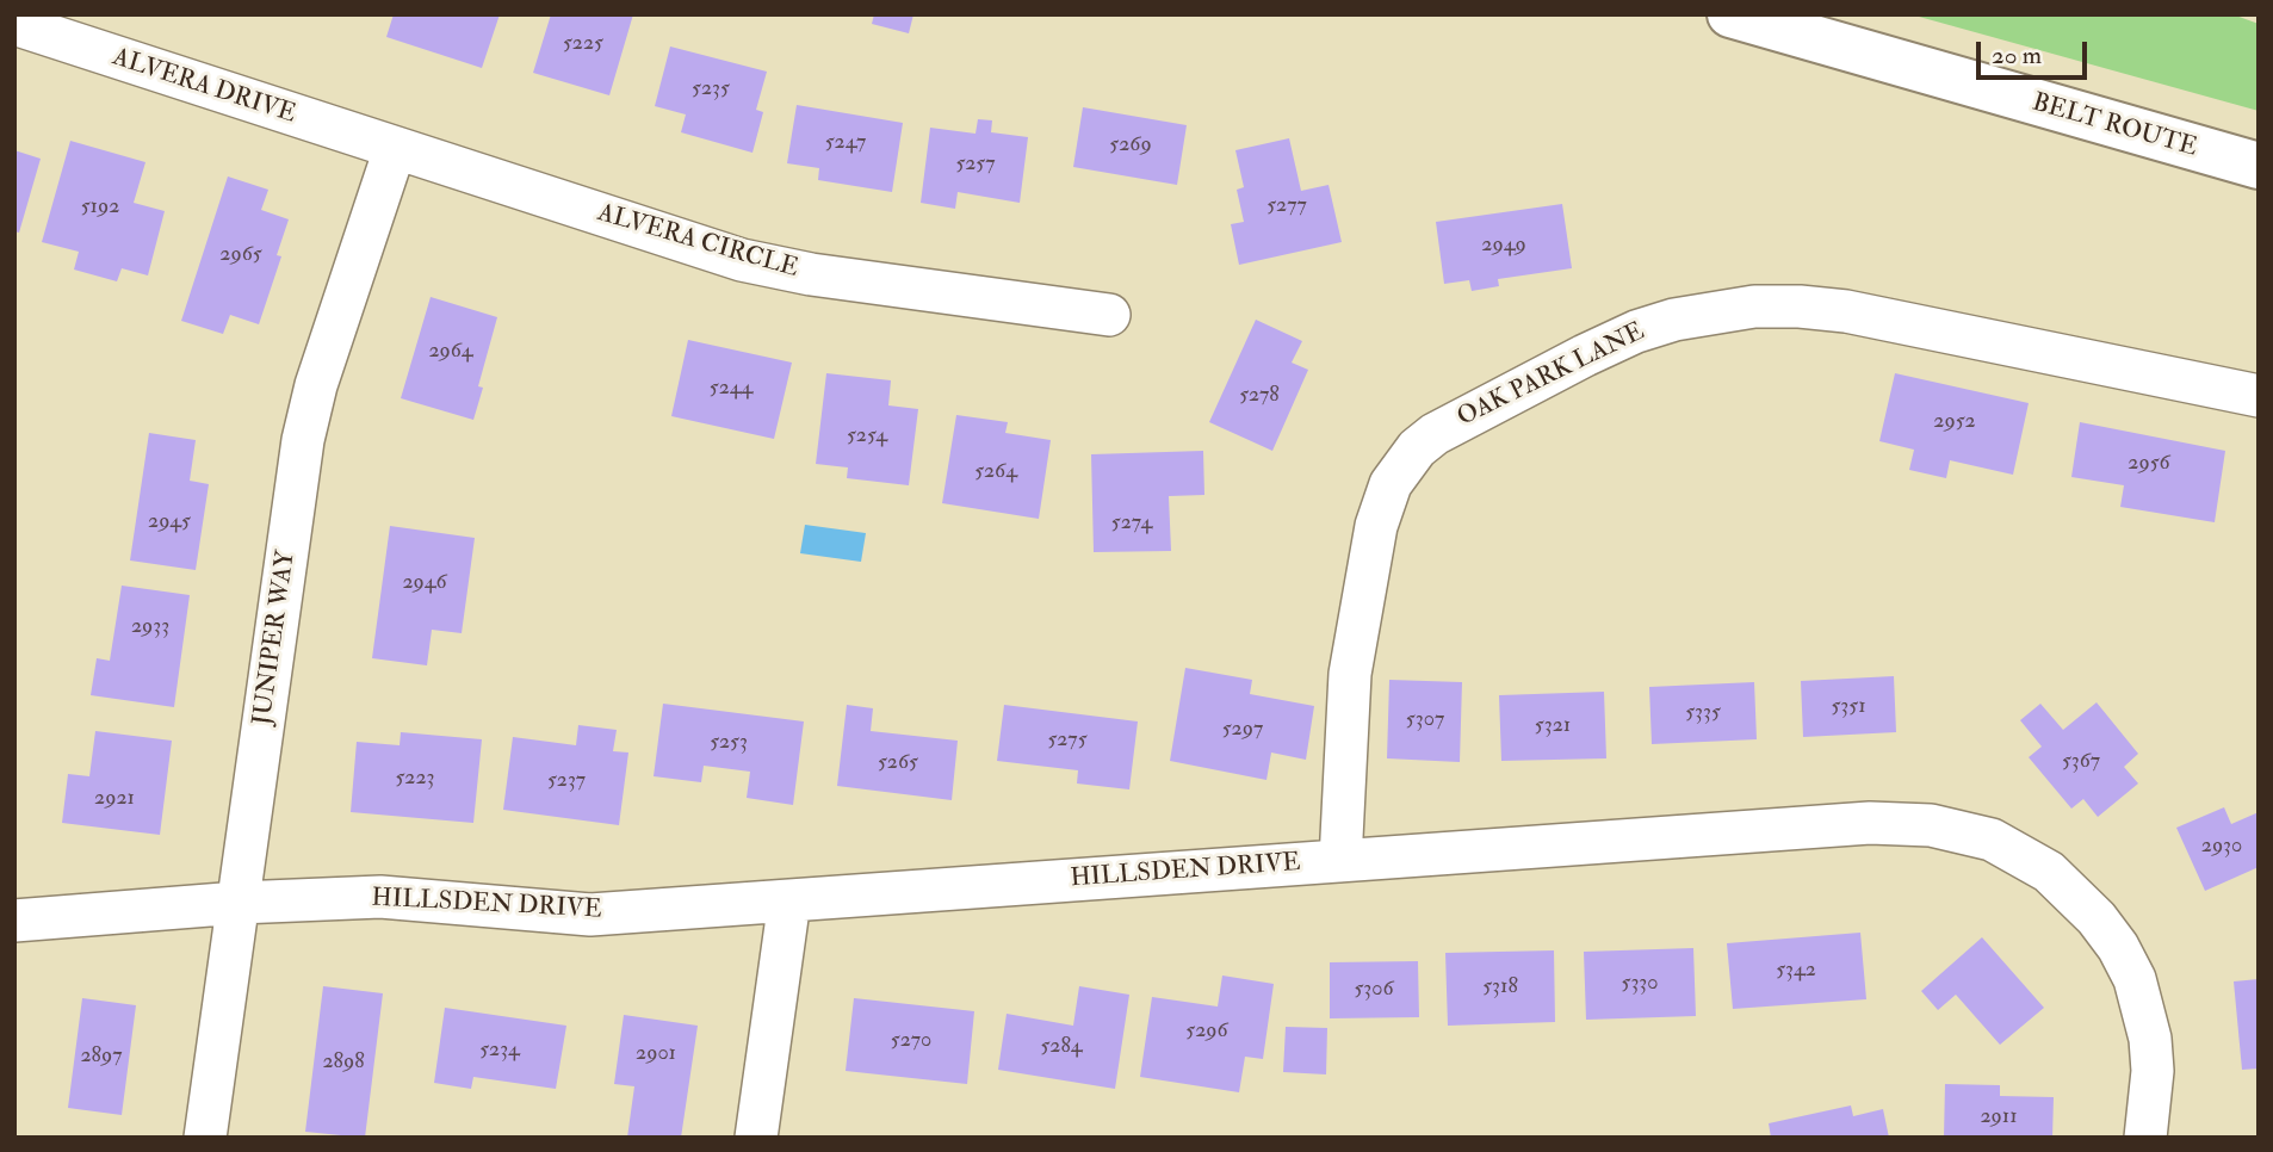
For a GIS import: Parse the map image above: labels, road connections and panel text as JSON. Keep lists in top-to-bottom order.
{
  "streets": {
    "highway": ["BELT ROUTE"],
    "street": [
      "ALVERA DRIVE",
      "ALVERA CIRCLE",
      "OAK PARK LANE",
      "JUNIPER WAY",
      "HILLSDEN DRIVE"
    ]
  },
  "crossings": [
    ["ALVERA DRIVE", "ALVERA CIRCLE"],
    ["ALVERA DRIVE", "JUNIPER WAY"],
    ["ALVERA CIRCLE", "JUNIPER WAY"],
    ["OAK PARK LANE", "HILLSDEN DRIVE"],
    ["JUNIPER WAY", "HILLSDEN DRIVE"]
  ],
  "house_numbers": [
    "5225",
    "5235",
    "5247",
    "5269",
    "5257",
    "5277",
    "5192",
    "2949",
    "2965",
    "2964",
    "5244",
    "5278",
    "2952",
    "5254",
    "2956",
    "5264",
    "2945",
    "5274",
    "2946",
    "2933",
    "5351",
    "5335",
    "5307",
    "5321",
    "5297",
    "5275",
    "5253",
    "5367",
    "5265",
    "5223",
    "5237",
    "2921",
    "2930",
    "5342",
    "5330",
    "5318",
    "5306",
    "5296",
    "5270",
    "5284",
    "5234",
    "2901",
    "2897",
    "2898",
    "2911"
  ],
  "scale_bar": "20 m"
}
